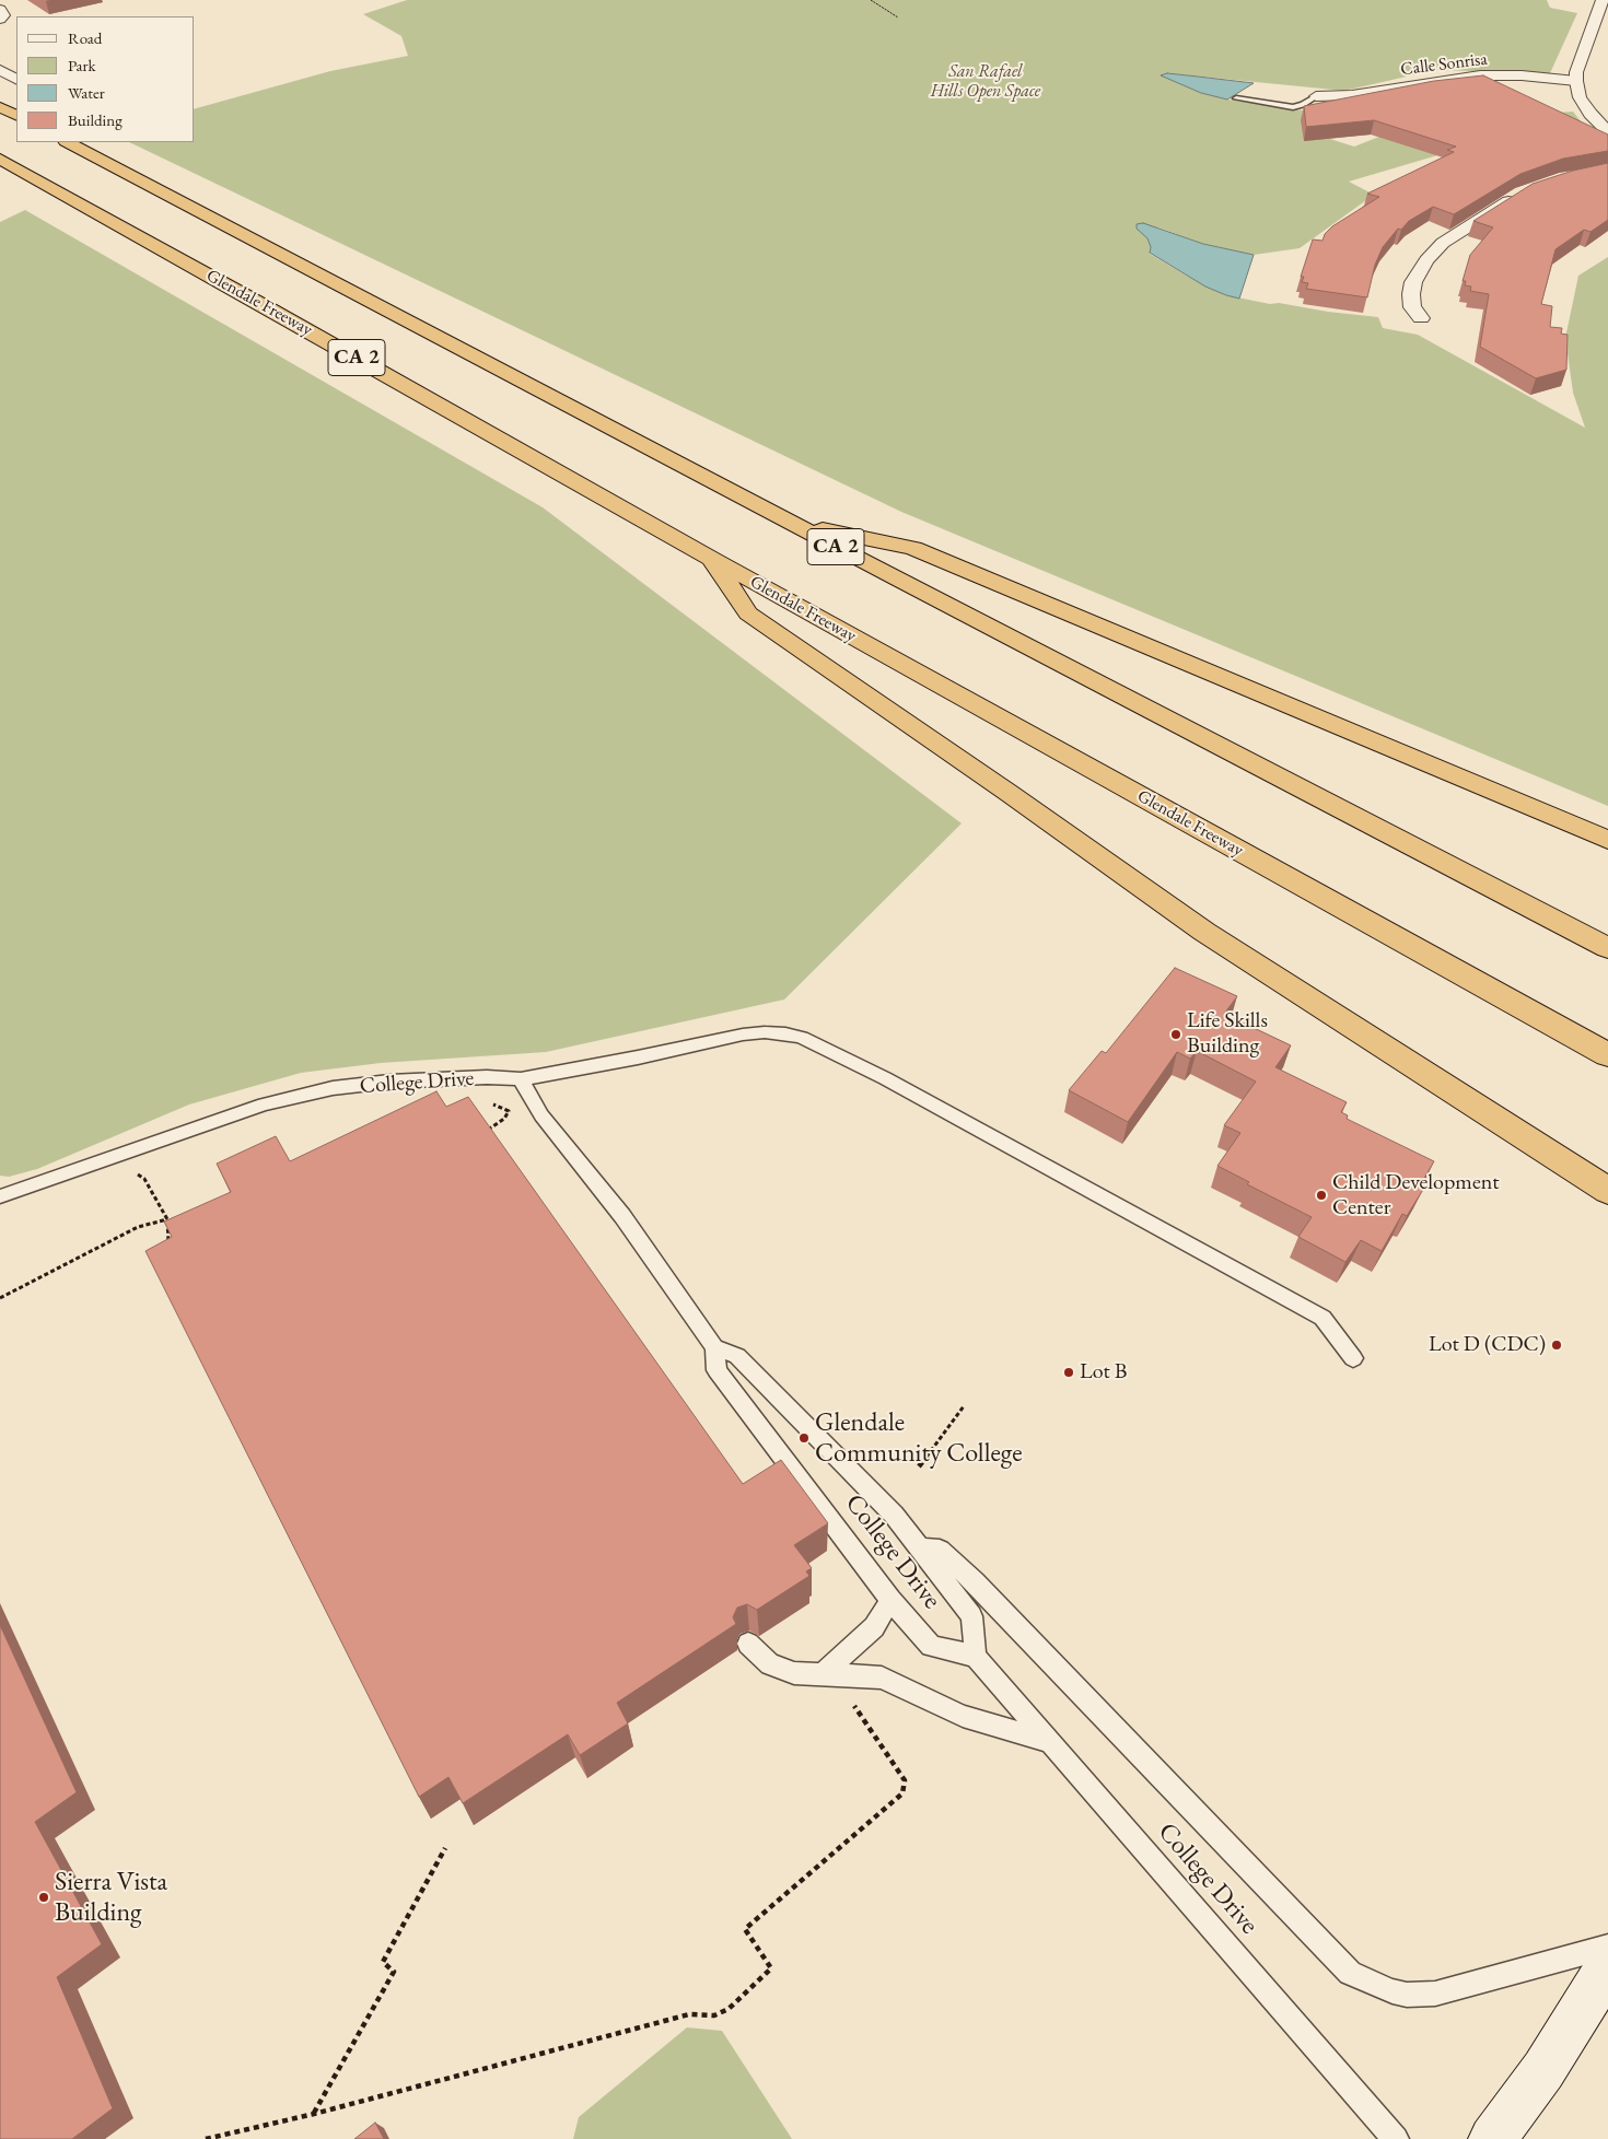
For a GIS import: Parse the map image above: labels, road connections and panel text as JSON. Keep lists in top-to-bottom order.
{
  "streets": {
    "highway": ["Glendale Freeway", "CA 2"],
    "street": ["Calle Sonrisa"],
    "lane": ["College Drive"]
  },
  "parks": ["San Rafael Hills Open Space"],
  "places": [
    "Life Skills Building",
    "Child Development Center",
    "Lot D (CDC)",
    "Lot B",
    "Glendale Community College",
    "Sierra Vista Building"
  ],
  "legend": [
    "Road",
    "Park",
    "Water",
    "Building"
  ]
}
